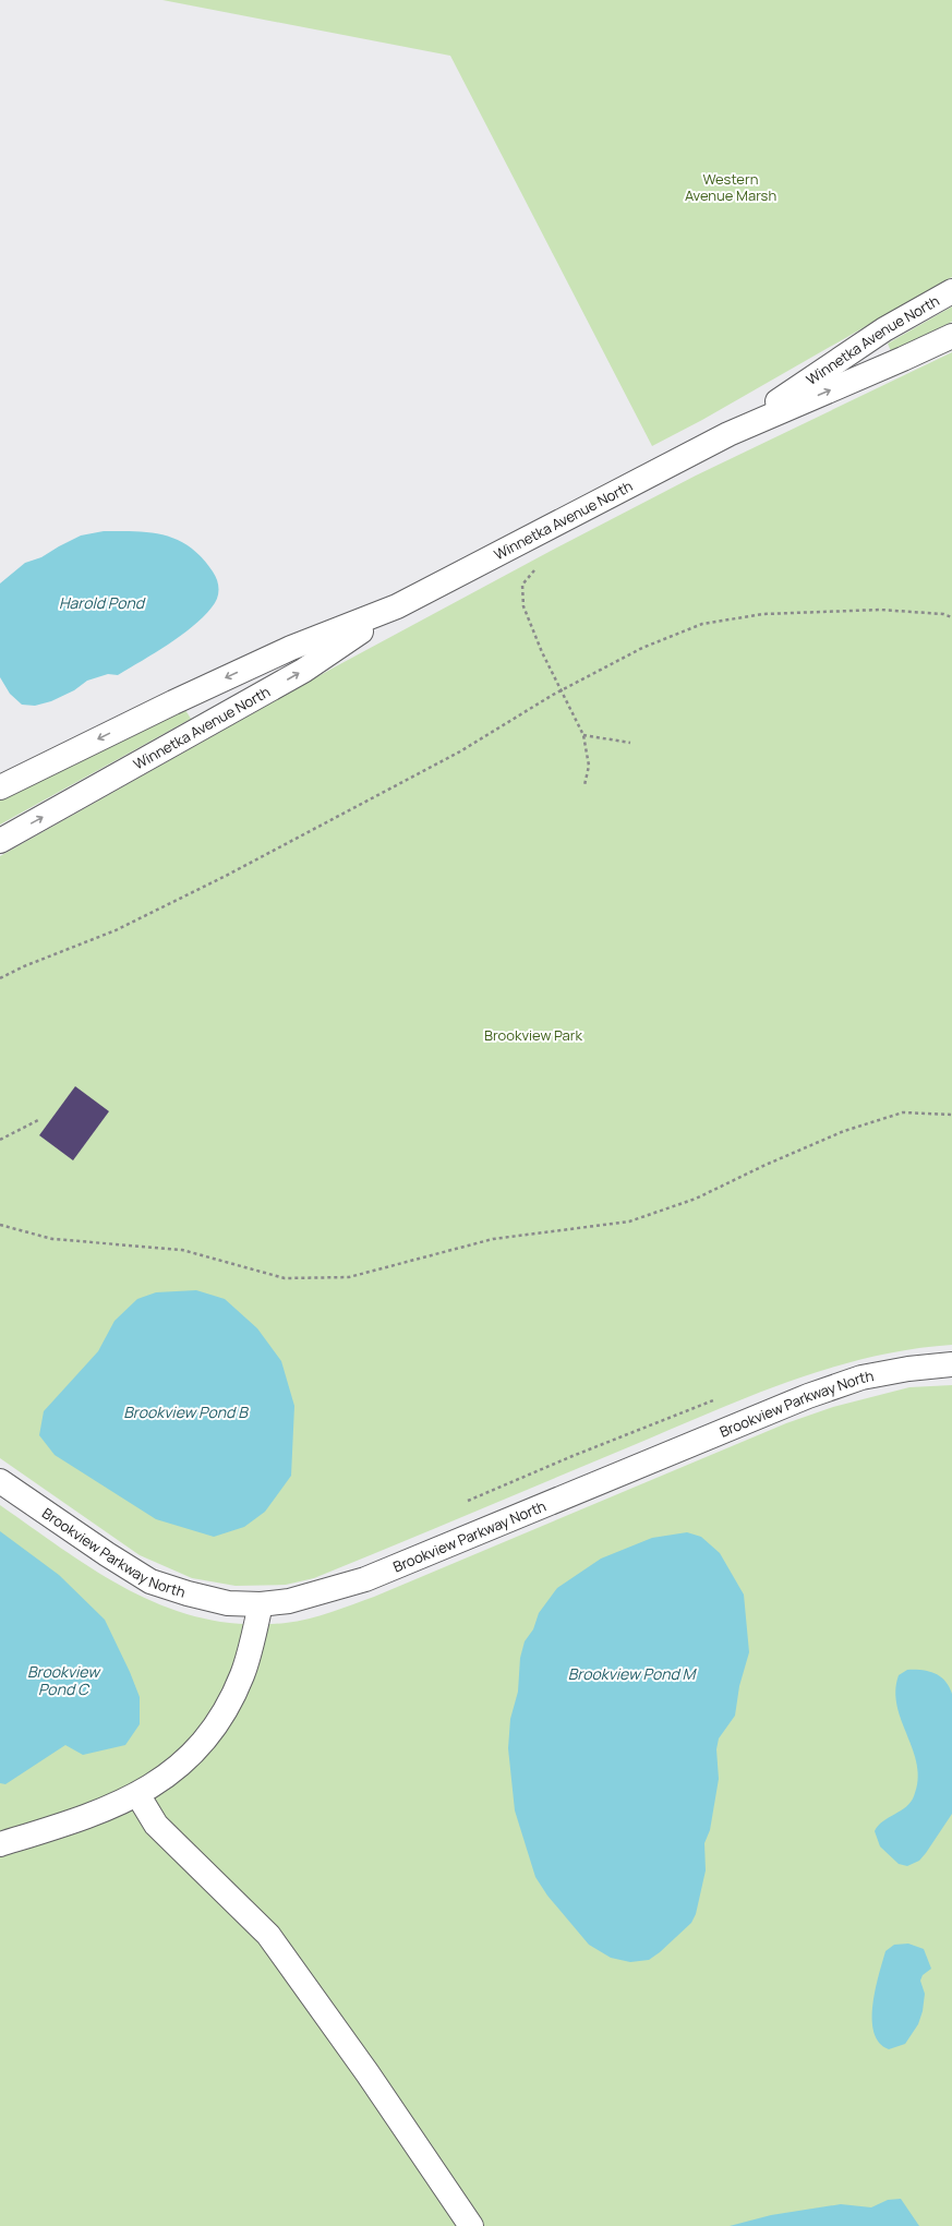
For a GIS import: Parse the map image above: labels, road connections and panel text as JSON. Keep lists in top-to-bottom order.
{
  "streets": {
    "street": ["Winnetka Avenue North", "Brookview Parkway North"]
  },
  "water": [
    "Harold Pond",
    "Brookview Pond B",
    "Brookview Pond C",
    "Brookview Pond M"
  ],
  "parks": ["Western Avenue Marsh", "Brookview Park"]
}
